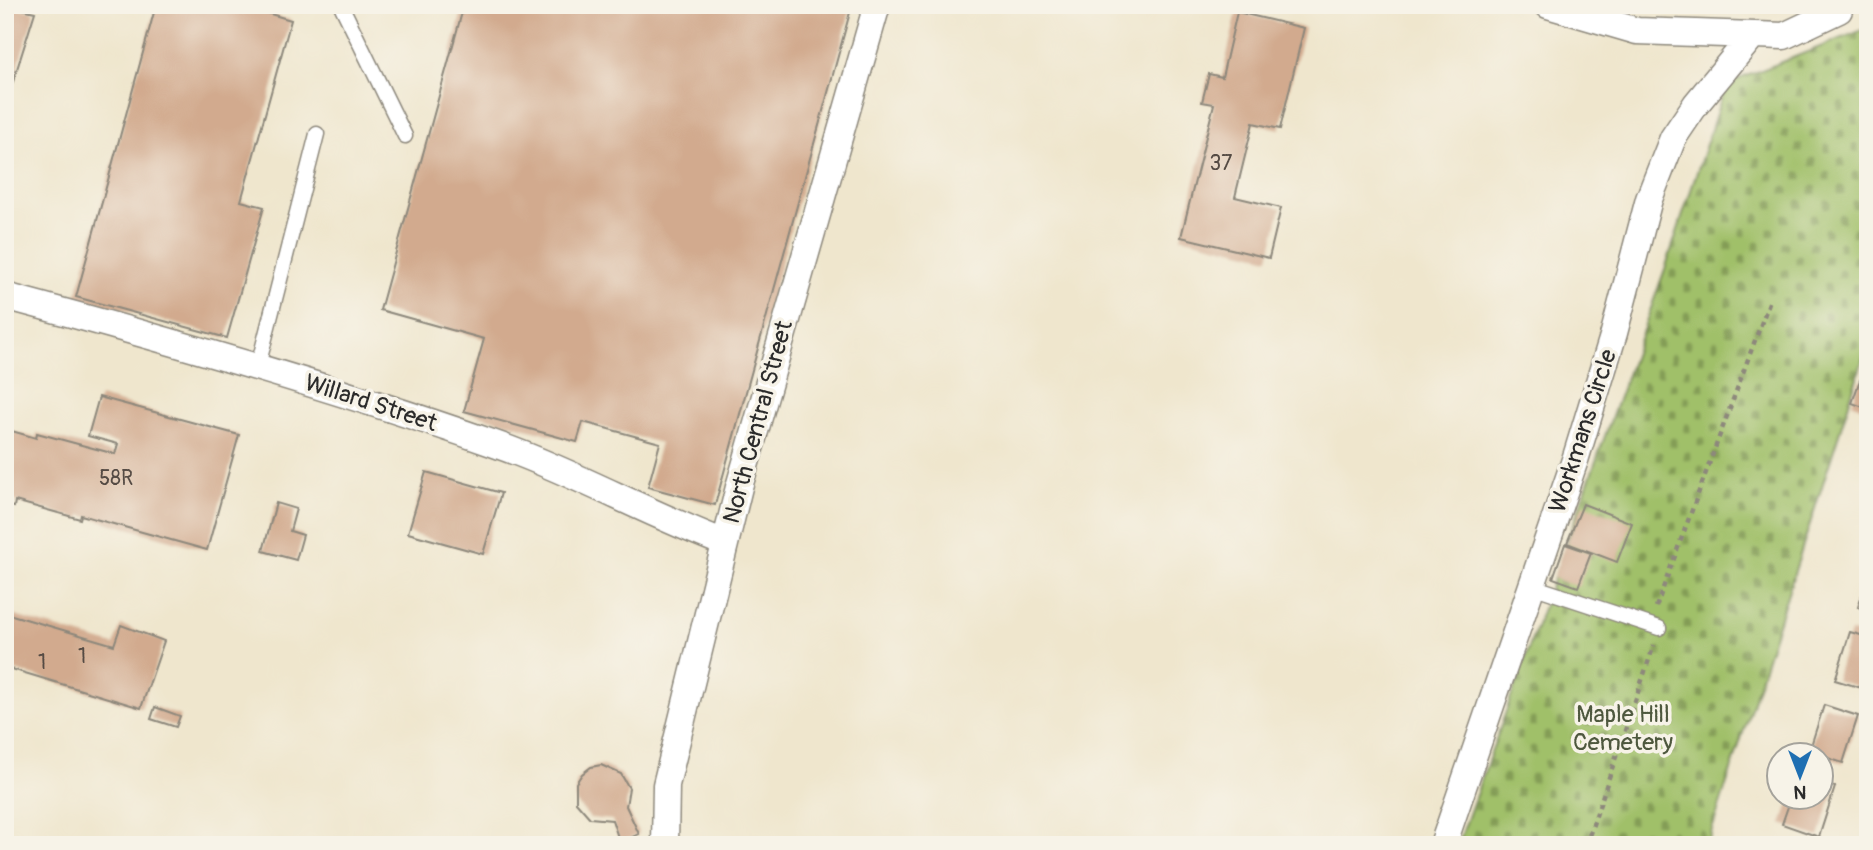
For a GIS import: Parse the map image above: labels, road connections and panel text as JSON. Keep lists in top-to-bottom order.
{
  "streets": {
    "street": ["Willard Street", "North Central Street", "Workmans Circle"]
  },
  "crossings": [
    ["Willard Street", "North Central Street"]
  ],
  "parks": ["Maple Hill Cemetery"],
  "house_numbers": [
    "37",
    "58R",
    "1",
    "1"
  ],
  "north": "bottom"
}
